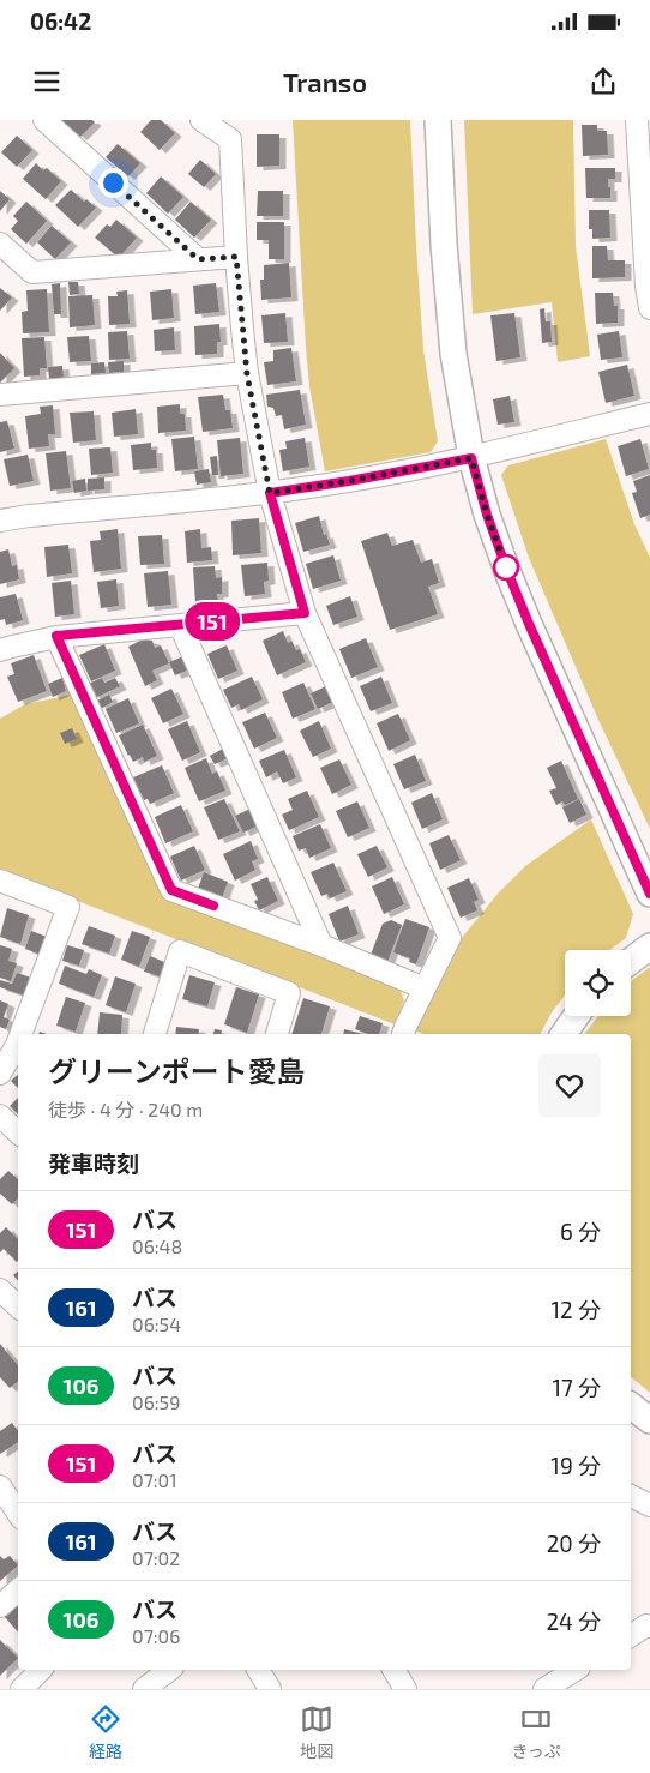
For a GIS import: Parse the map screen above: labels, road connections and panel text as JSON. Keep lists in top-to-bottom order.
{
  "lines": ["bus line 151"],
  "page": {
    "status": "06:42",
    "header": "Transo",
    "on_map": "151",
    "heading": [
      ["グリーンポート愛島", "徒歩 · 4 分 · 240 m"],
      "発車時刻"
    ],
    "list": [
      {
        "mark": "151",
        "name": "バス",
        "note": "06:48",
        "value": "6 分"
      },
      {
        "mark": "161",
        "name": "バス",
        "note": "06:54",
        "value": "12 分"
      },
      {
        "mark": "106",
        "name": "バス",
        "note": "06:59",
        "value": "17 分"
      },
      {
        "mark": "151",
        "name": "バス",
        "note": "07:01",
        "value": "19 分"
      },
      {
        "mark": "161",
        "name": "バス",
        "note": "07:02",
        "value": "20 分"
      },
      {
        "mark": "106",
        "name": "バス",
        "note": "07:06",
        "value": "24 分"
      }
    ],
    "tabs": ["経路", "地図", "きっぷ"]
  }
}
